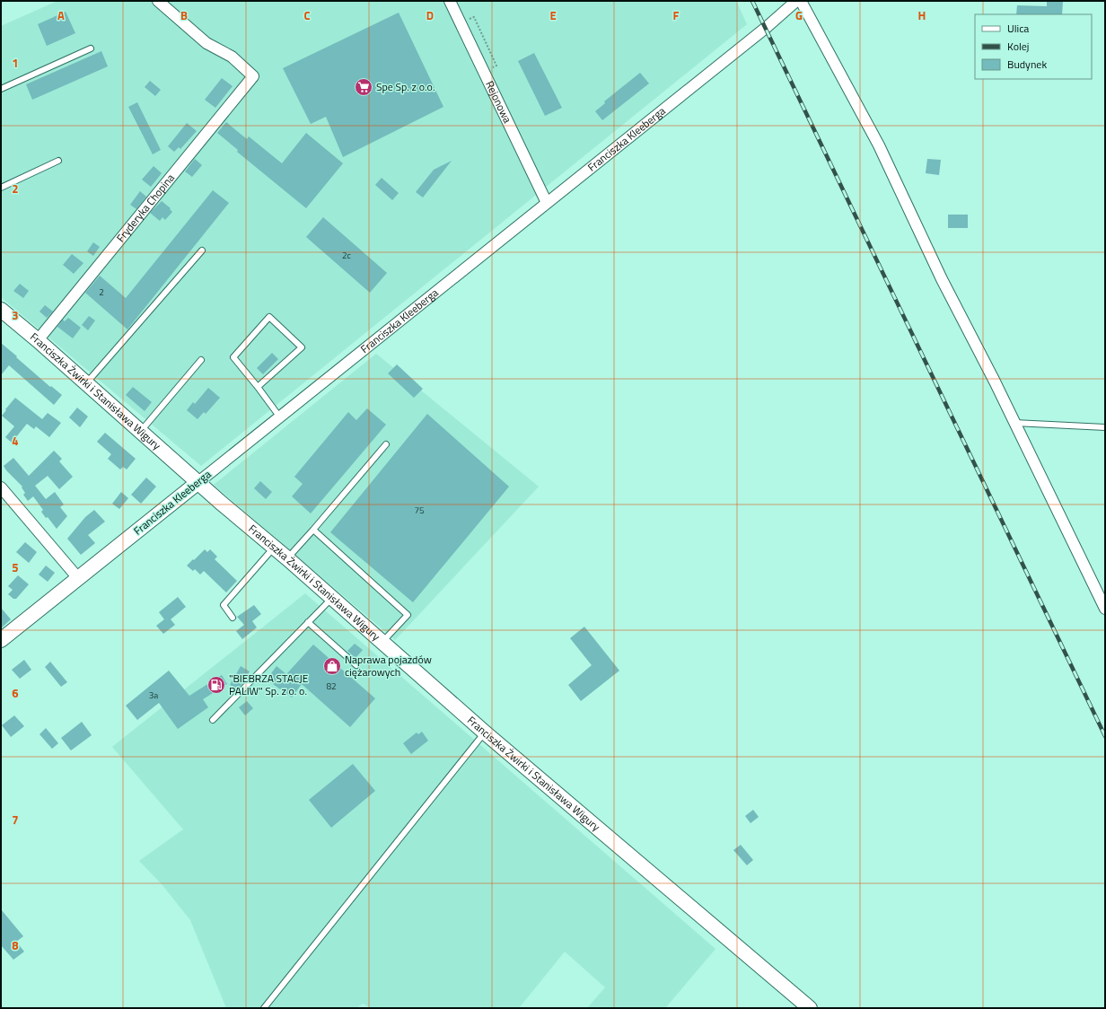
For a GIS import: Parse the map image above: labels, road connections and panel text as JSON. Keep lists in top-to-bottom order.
{
  "streets": {
    "street": [
      "Rejonowa",
      "Franciszka Kleeberga",
      "Fryderyka Chopina",
      "Franciszka Żwirki i Stanisława Wigury"
    ]
  },
  "crossings": [
    ["Rejonowa", "Franciszka Kleeberga"],
    ["Franciszka Kleeberga", "Franciszka Żwirki i Stanisława Wigury"],
    ["Fryderyka Chopina", "Franciszka Żwirki i Stanisława Wigury"]
  ],
  "places": {
    "supermarket": ["Spe Sp. z o.o."],
    "shop": ["Naprawa pojazdów ciężarowych"],
    "fuel station": ["\"BIEBRZA STACJE PALIW\" Sp. z o. o."]
  },
  "house_numbers": [
    "2c",
    "2",
    "75",
    "82",
    "3a"
  ],
  "legend": ["Ulica", "Kolej", "Budynek"],
  "grid": {
    "columns": [
      "A",
      "B",
      "C",
      "D",
      "E",
      "F",
      "G",
      "H"
    ],
    "rows": [
      "1",
      "2",
      "3",
      "4",
      "5",
      "6",
      "7",
      "8"
    ]
  }
}
